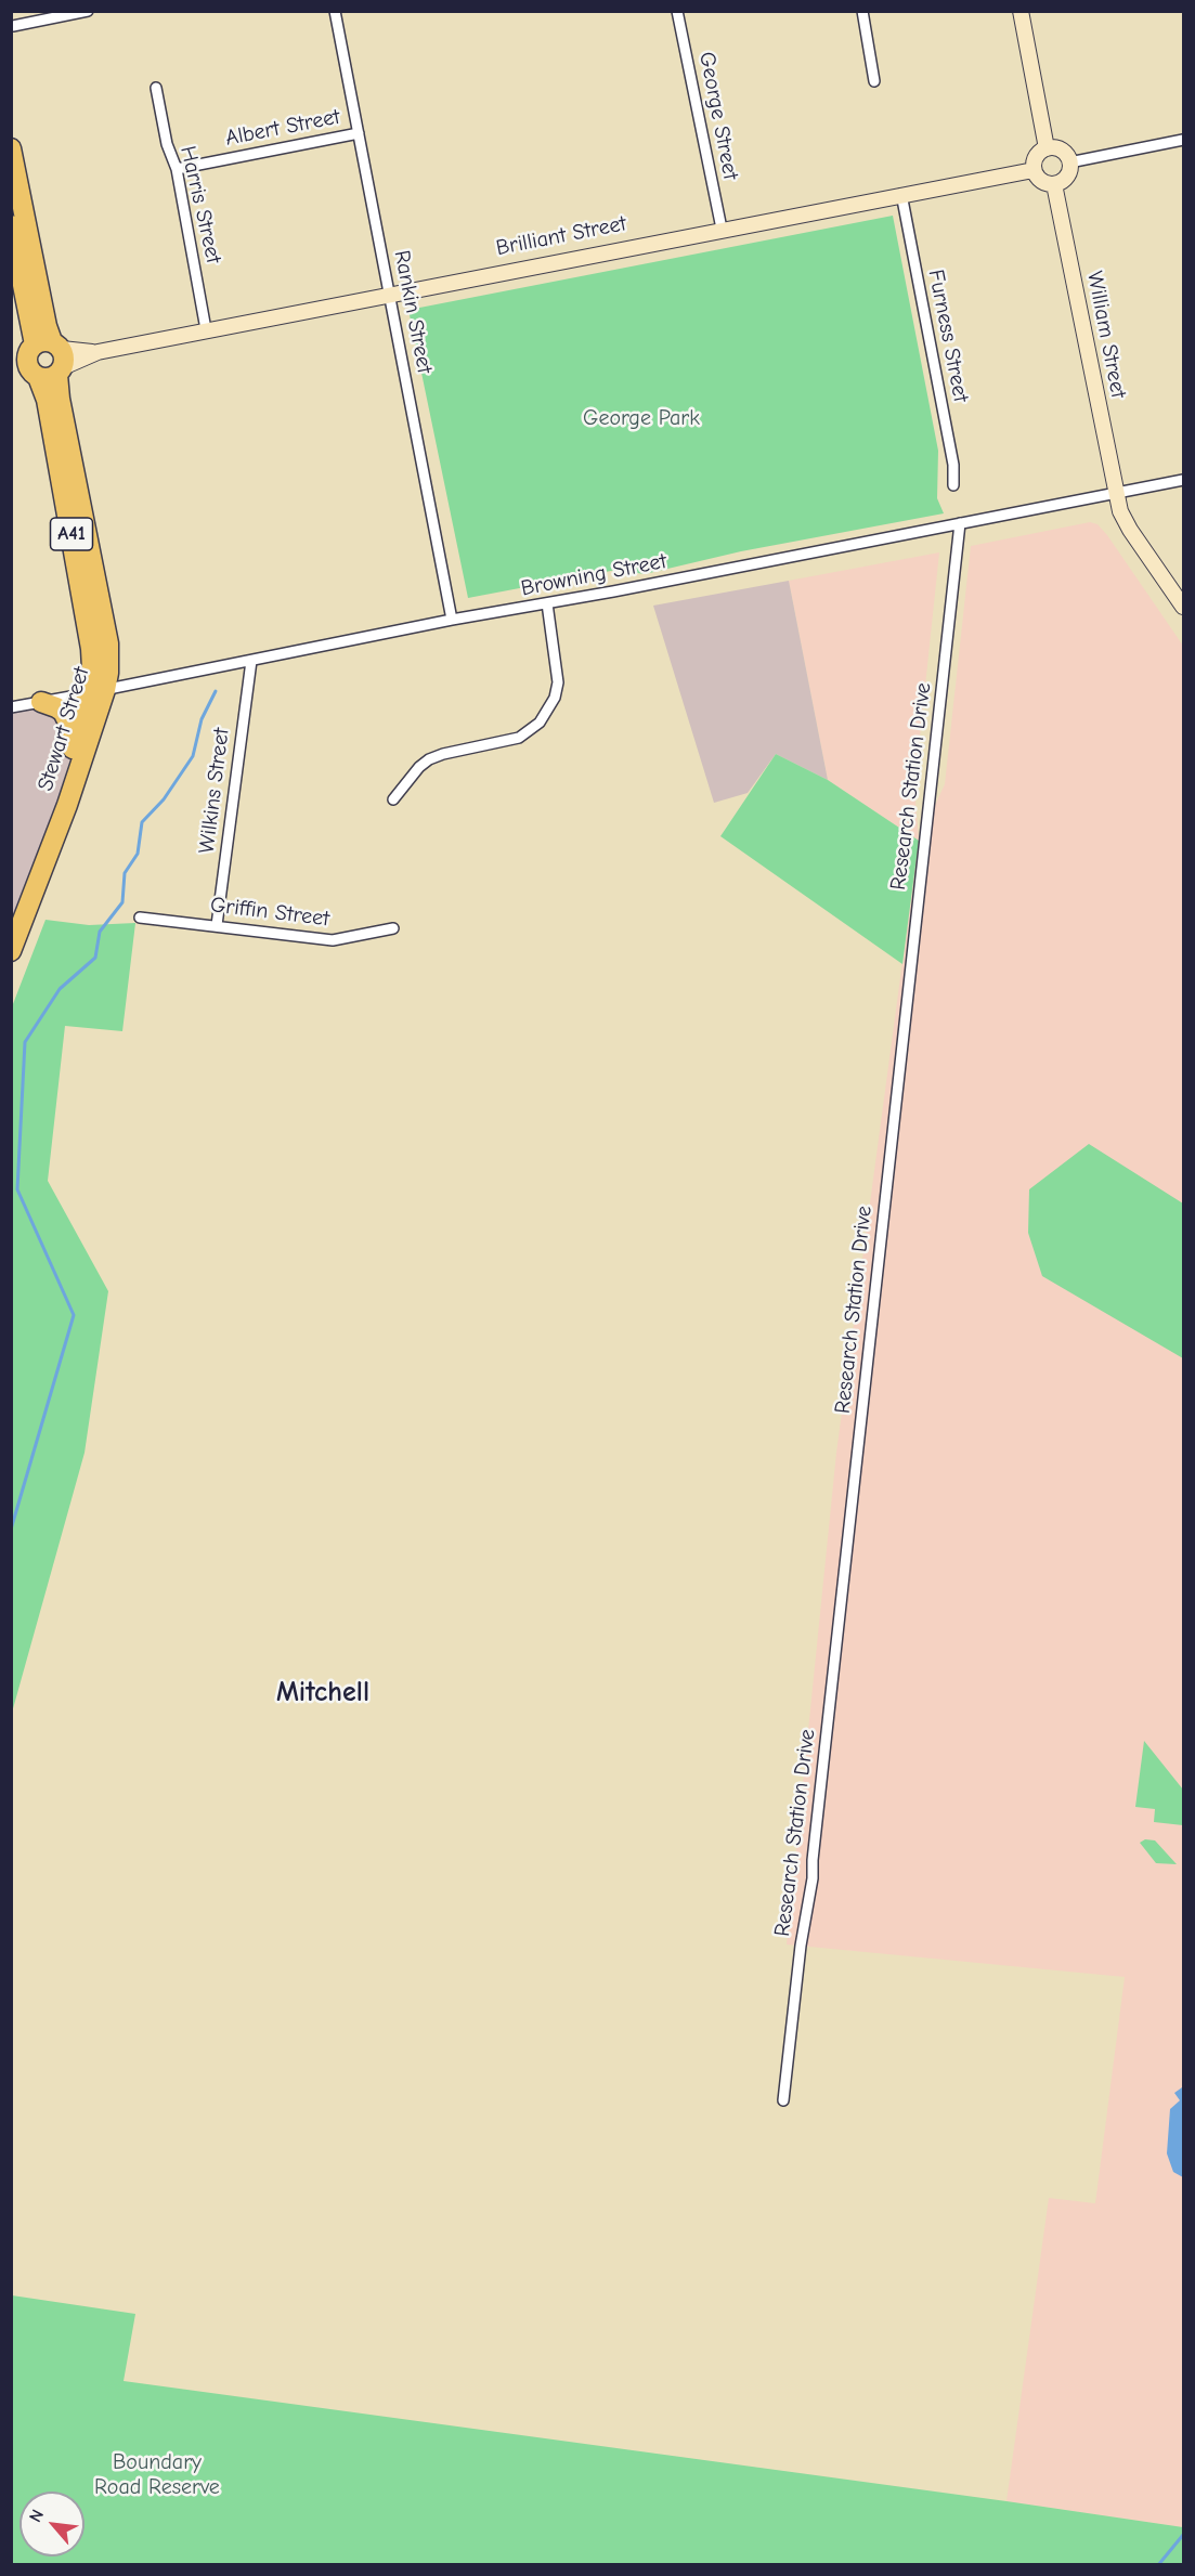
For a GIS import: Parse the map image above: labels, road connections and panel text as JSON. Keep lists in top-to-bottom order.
{
  "streets": {
    "highway": ["A41", "Stewart Street"],
    "street": [
      "George Street",
      "Albert Street",
      "Harris Street",
      "Brilliant Street",
      "Rankin Street",
      "William Street",
      "Furness Street",
      "Browning Street",
      "Research Station Drive",
      "Wilkins Street",
      "Griffin Street"
    ]
  },
  "crossings": [
    ["George Street", "Brilliant Street"],
    ["Albert Street", "Harris Street"],
    ["Albert Street", "Rankin Street"],
    ["Harris Street", "Brilliant Street"],
    ["Brilliant Street", "Rankin Street"],
    ["Brilliant Street", "William Street"],
    ["Brilliant Street", "Furness Street"],
    ["Brilliant Street", "Stewart Street"],
    ["Rankin Street", "Browning Street"],
    ["William Street", "Browning Street"],
    ["Browning Street", "Stewart Street"],
    ["Browning Street", "Research Station Drive"],
    ["Browning Street", "Wilkins Street"],
    ["Wilkins Street", "Griffin Street"]
  ],
  "districts": ["Mitchell"],
  "parks": ["George Park", "Boundary Road Reserve"],
  "north": "top left"
}
